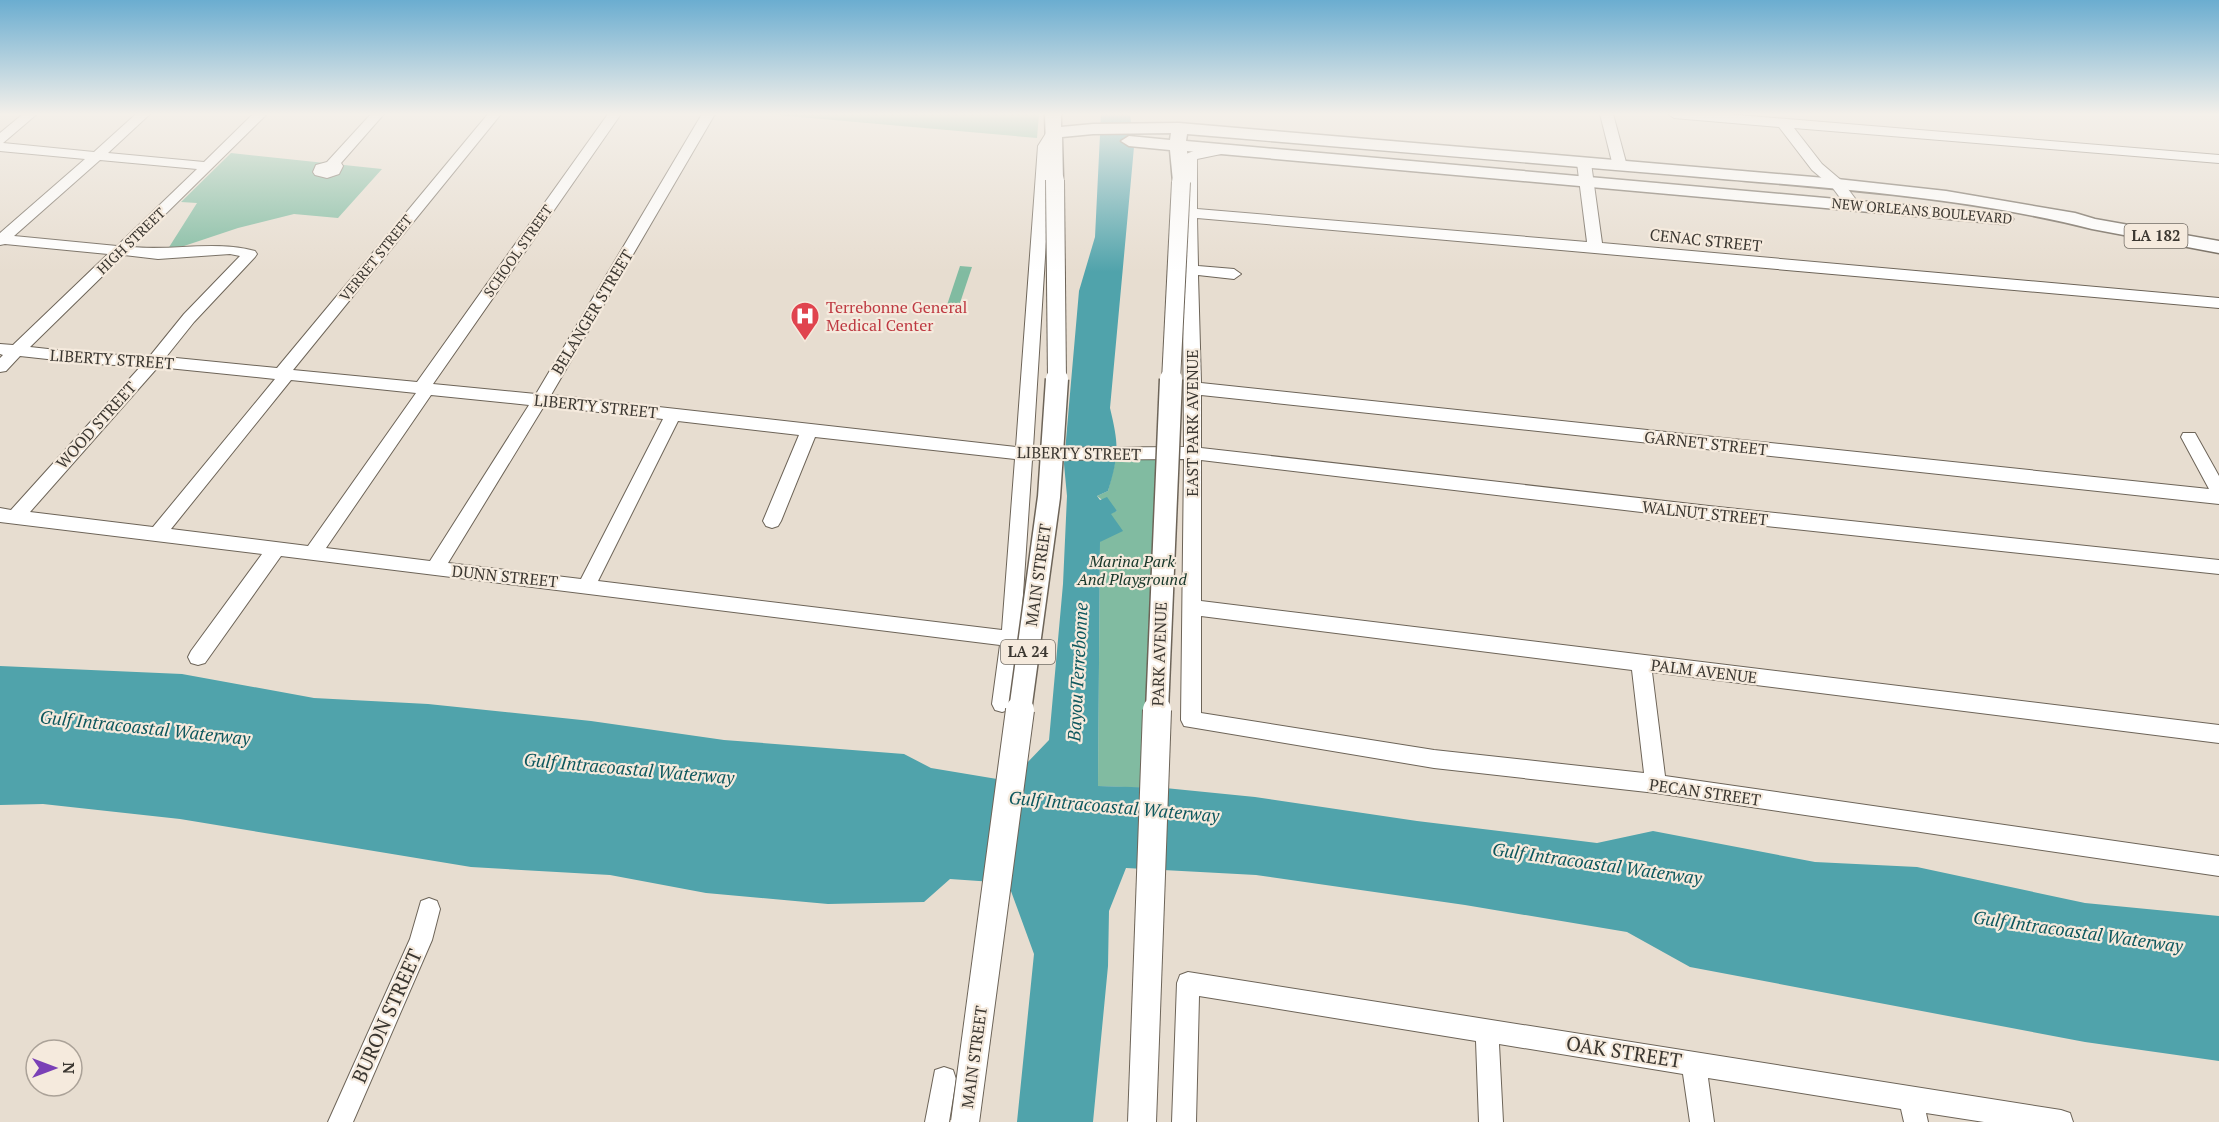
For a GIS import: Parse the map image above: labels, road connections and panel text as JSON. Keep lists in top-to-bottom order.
{
  "streets": {
    "main road": [
      "NEW ORLEANS BOULEVARD",
      "LA 182",
      "MAIN STREET",
      "LA 24",
      "PARK AVENUE"
    ],
    "street": [
      "CENAC STREET",
      "HIGH STREET",
      "SCHOOL STREET",
      "VERRET STREET",
      "BELANGER STREET",
      "LIBERTY STREET",
      "EAST PARK AVENUE",
      "WOOD STREET",
      "GARNET STREET",
      "WALNUT STREET",
      "DUNN STREET",
      "PALM AVENUE",
      "PECAN STREET",
      "BURON STREET",
      "OAK STREET"
    ]
  },
  "crossings": [
    ["CENAC STREET", "EAST PARK AVENUE"],
    ["HIGH STREET", "LIBERTY STREET"],
    ["HIGH STREET", "WOOD STREET"],
    ["SCHOOL STREET", "LIBERTY STREET"],
    ["SCHOOL STREET", "DUNN STREET"],
    ["VERRET STREET", "LIBERTY STREET"],
    ["VERRET STREET", "DUNN STREET"],
    ["BELANGER STREET", "LIBERTY STREET"],
    ["BELANGER STREET", "DUNN STREET"],
    ["LIBERTY STREET", "EAST PARK AVENUE"],
    ["LIBERTY STREET", "WOOD STREET"],
    ["LIBERTY STREET", "WALNUT STREET"],
    ["LIBERTY STREET", "MAIN STREET"],
    ["EAST PARK AVENUE", "GARNET STREET"],
    ["EAST PARK AVENUE", "WALNUT STREET"],
    ["EAST PARK AVENUE", "PALM AVENUE"],
    ["EAST PARK AVENUE", "PECAN STREET"],
    ["WOOD STREET", "DUNN STREET"],
    ["MAIN STREET", "DUNN STREET"]
  ],
  "water": ["Bayou Terrebonne", "Gulf Intracoastal Waterway"],
  "parks": ["Marina Park And Playground"],
  "places": {
    "hospital": ["Terrebonne General Medical Center"]
  },
  "north": "right"
}
